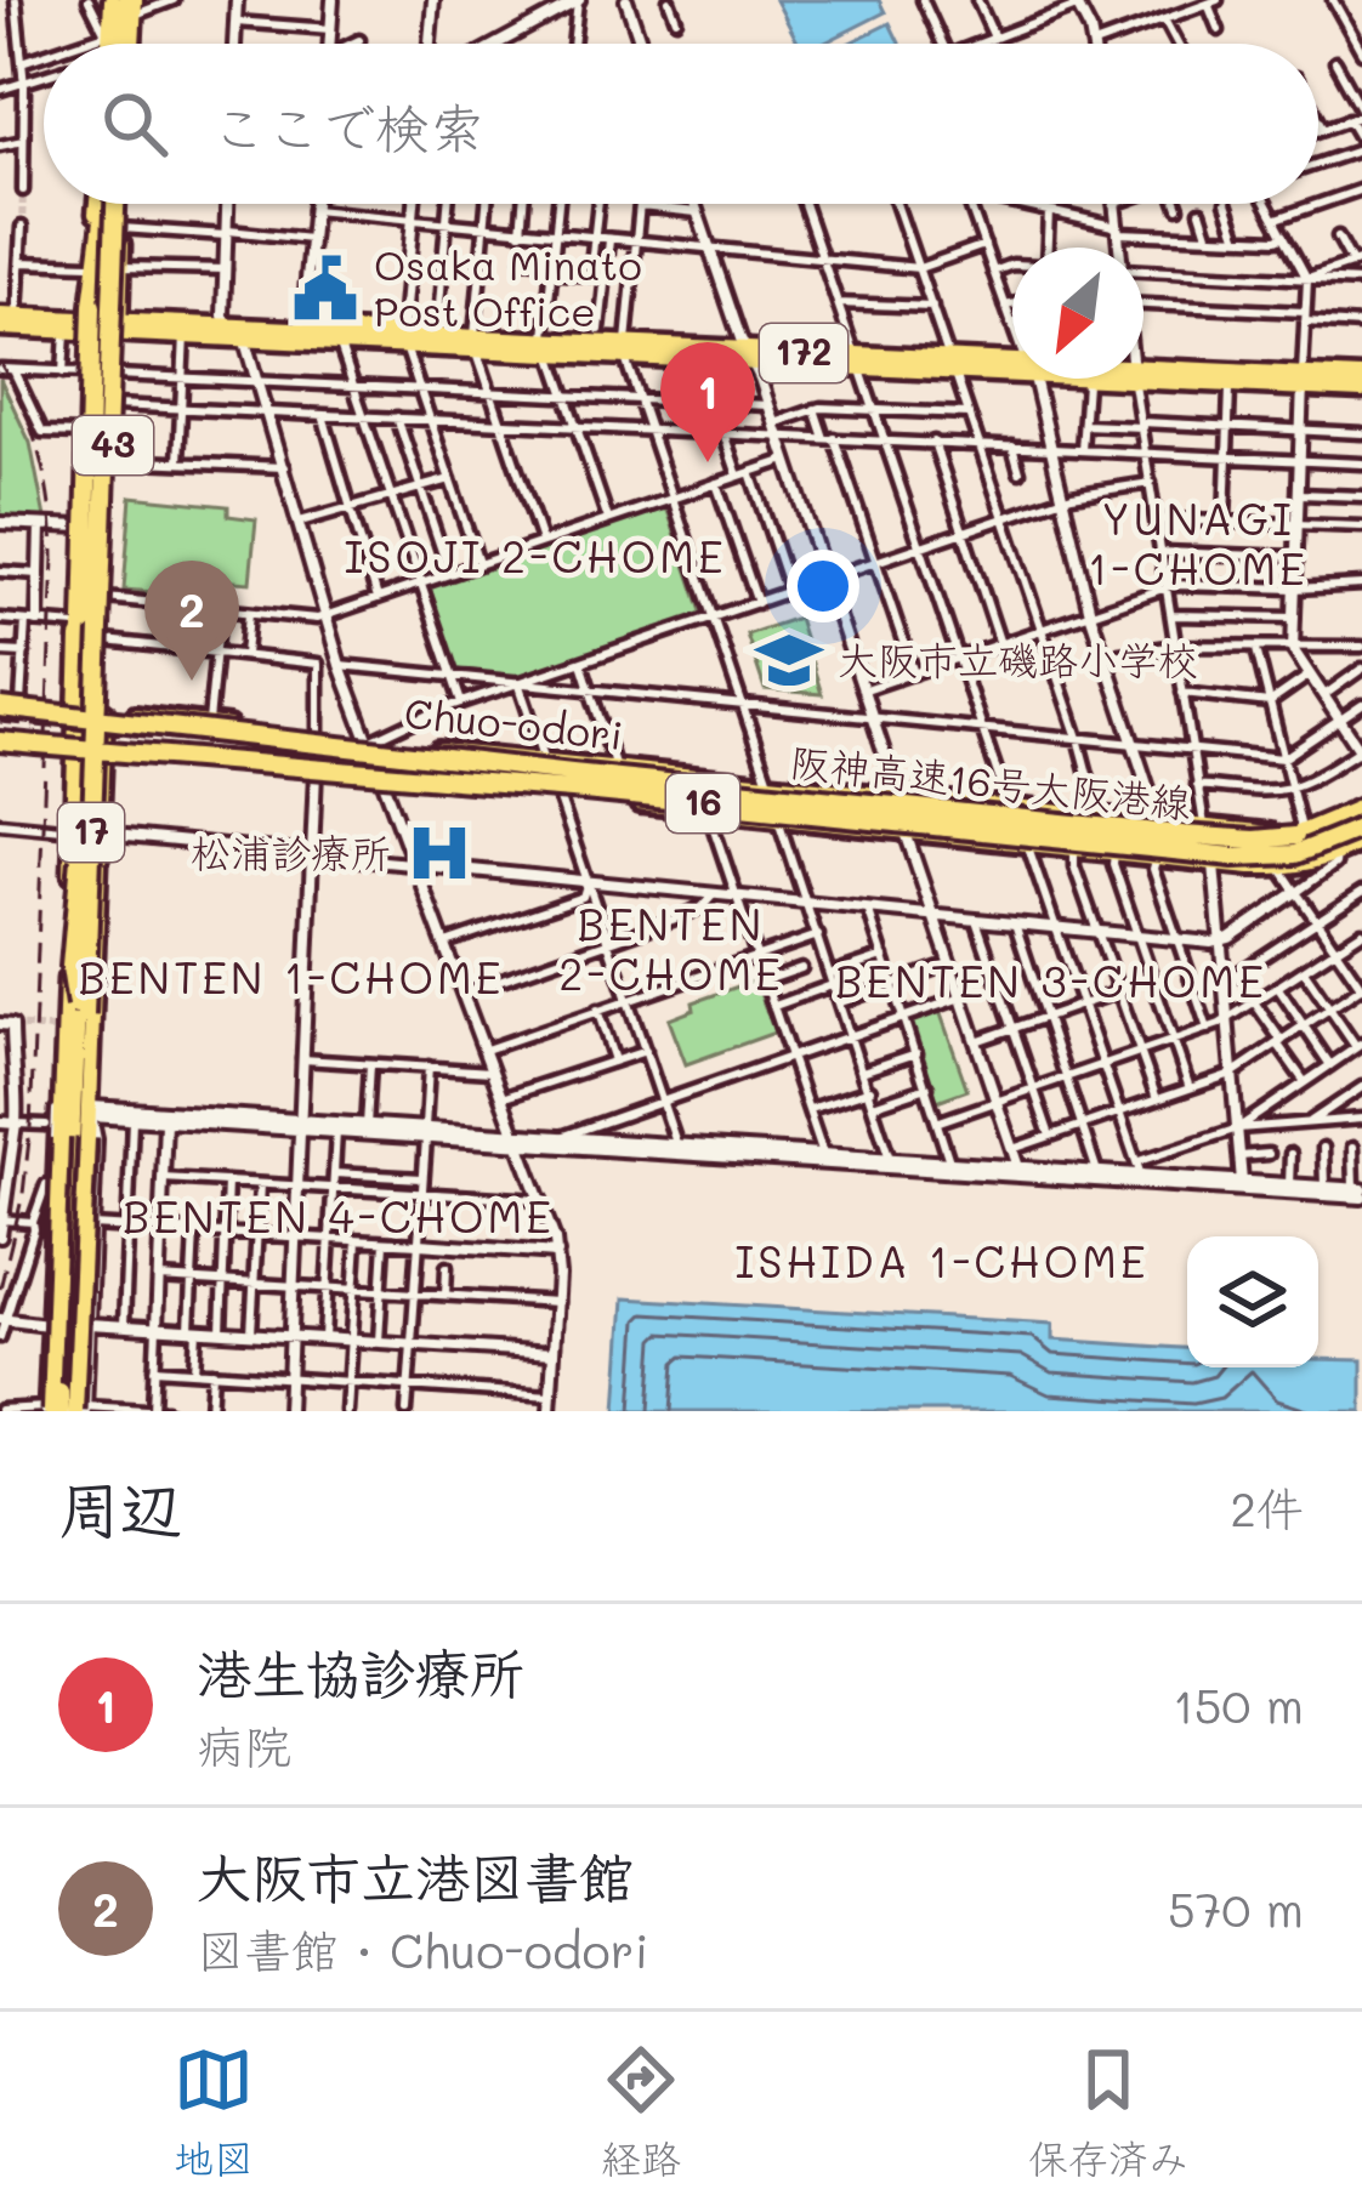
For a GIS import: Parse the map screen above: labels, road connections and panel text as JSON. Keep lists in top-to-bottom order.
{
  "streets": {
    "highway": [
      "172",
      "43",
      "阪神高速16号大阪港線",
      "16",
      "17"
    ],
    "main road": ["Chuo-odori"]
  },
  "crossings": [
    ["172", "43"],
    ["43", "Chuo-odori"],
    ["43", "17"],
    ["Chuo-odori", "阪神高速16号大阪港線"]
  ],
  "districts": [
    "YUNAGI 1-CHOME",
    "ISOJI 2-CHOME",
    "BENTEN 2-CHOME",
    "BENTEN 1-CHOME",
    "BENTEN 3-CHOME",
    "BENTEN 4-CHOME",
    "ISHIDA 1-CHOME"
  ],
  "places": {
    "public building": ["Osaka Minato Post Office"],
    "school or university": ["大阪市立磯路小学校"],
    "hospital": ["松浦診療所"]
  },
  "north": "bottom left",
  "page": {
    "search": "ここで検索",
    "pins": ["1", "2"],
    "heading": ["周辺", "2件"],
    "list": [
      {
        "mark": "1",
        "name": "港生協診療所",
        "note": "病院",
        "value": "150 m"
      },
      {
        "mark": "2",
        "name": "大阪市立港図書館",
        "note": "図書館 · Chuo-odori",
        "value": "570 m"
      }
    ],
    "nav": ["地図", "経路", "保存済み"]
  }
}
